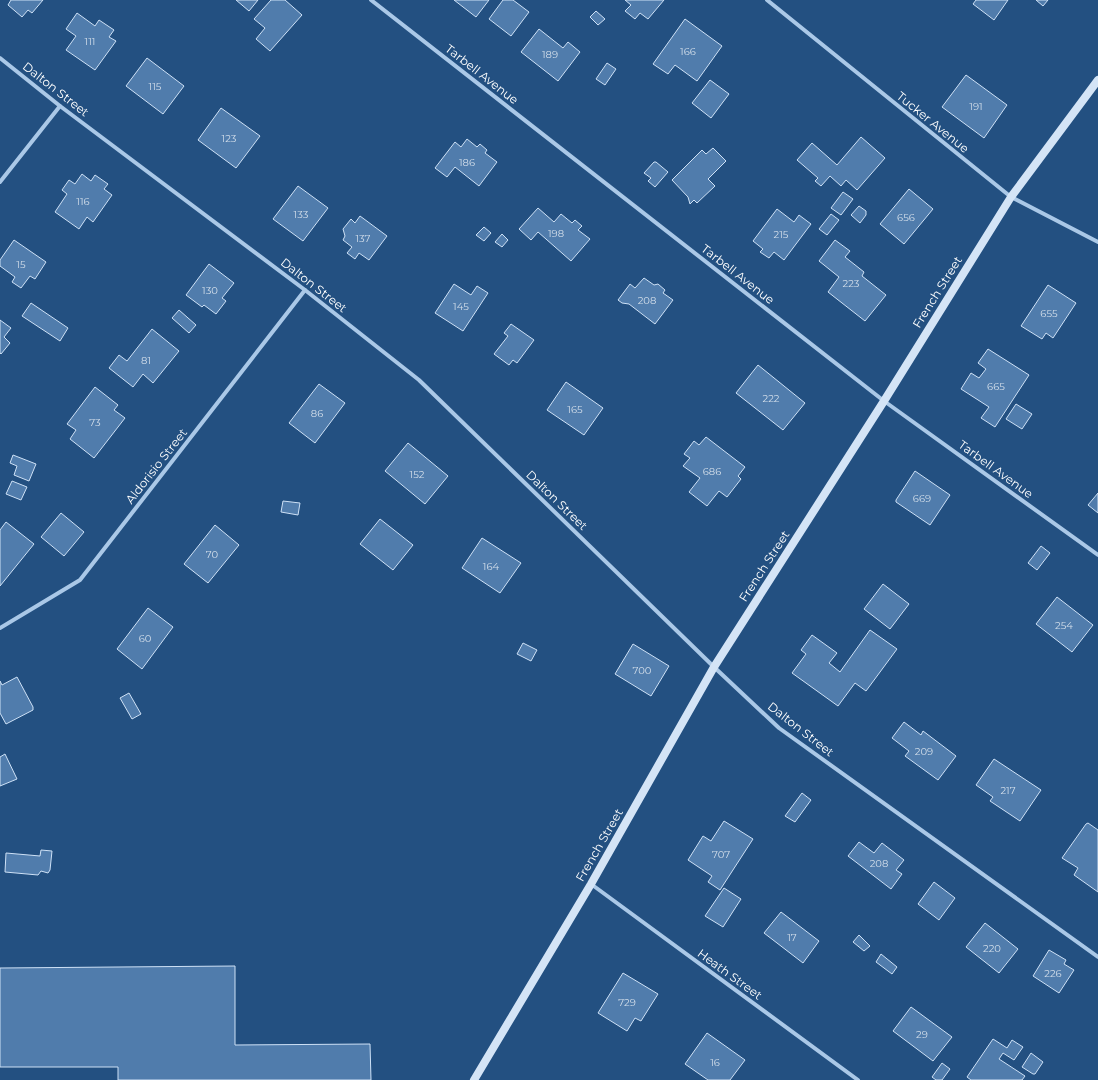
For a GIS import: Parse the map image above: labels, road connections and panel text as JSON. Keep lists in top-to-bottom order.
{
  "streets": {
    "street": [
      "Tarbell Avenue",
      "Dalton Street",
      "Tucker Avenue",
      "French Street",
      "Aldorisio Street",
      "Heath Street"
    ]
  },
  "crossings": [
    ["Tarbell Avenue", "French Street"],
    ["Dalton Street", "French Street"],
    ["Dalton Street", "Aldorisio Street"],
    ["Tucker Avenue", "French Street"],
    ["French Street", "Heath Street"]
  ],
  "house_numbers": [
    "111",
    "166",
    "189",
    "115",
    "191",
    "123",
    "186",
    "116",
    "133",
    "656",
    "198",
    "215",
    "137",
    "15",
    "223",
    "130",
    "208",
    "145",
    "655",
    "81",
    "665",
    "222",
    "165",
    "86",
    "73",
    "686",
    "152",
    "669",
    "70",
    "164",
    "254",
    "60",
    "700",
    "209",
    "217",
    "707",
    "208",
    "17",
    "220",
    "226",
    "729",
    "29",
    "16"
  ]
}
